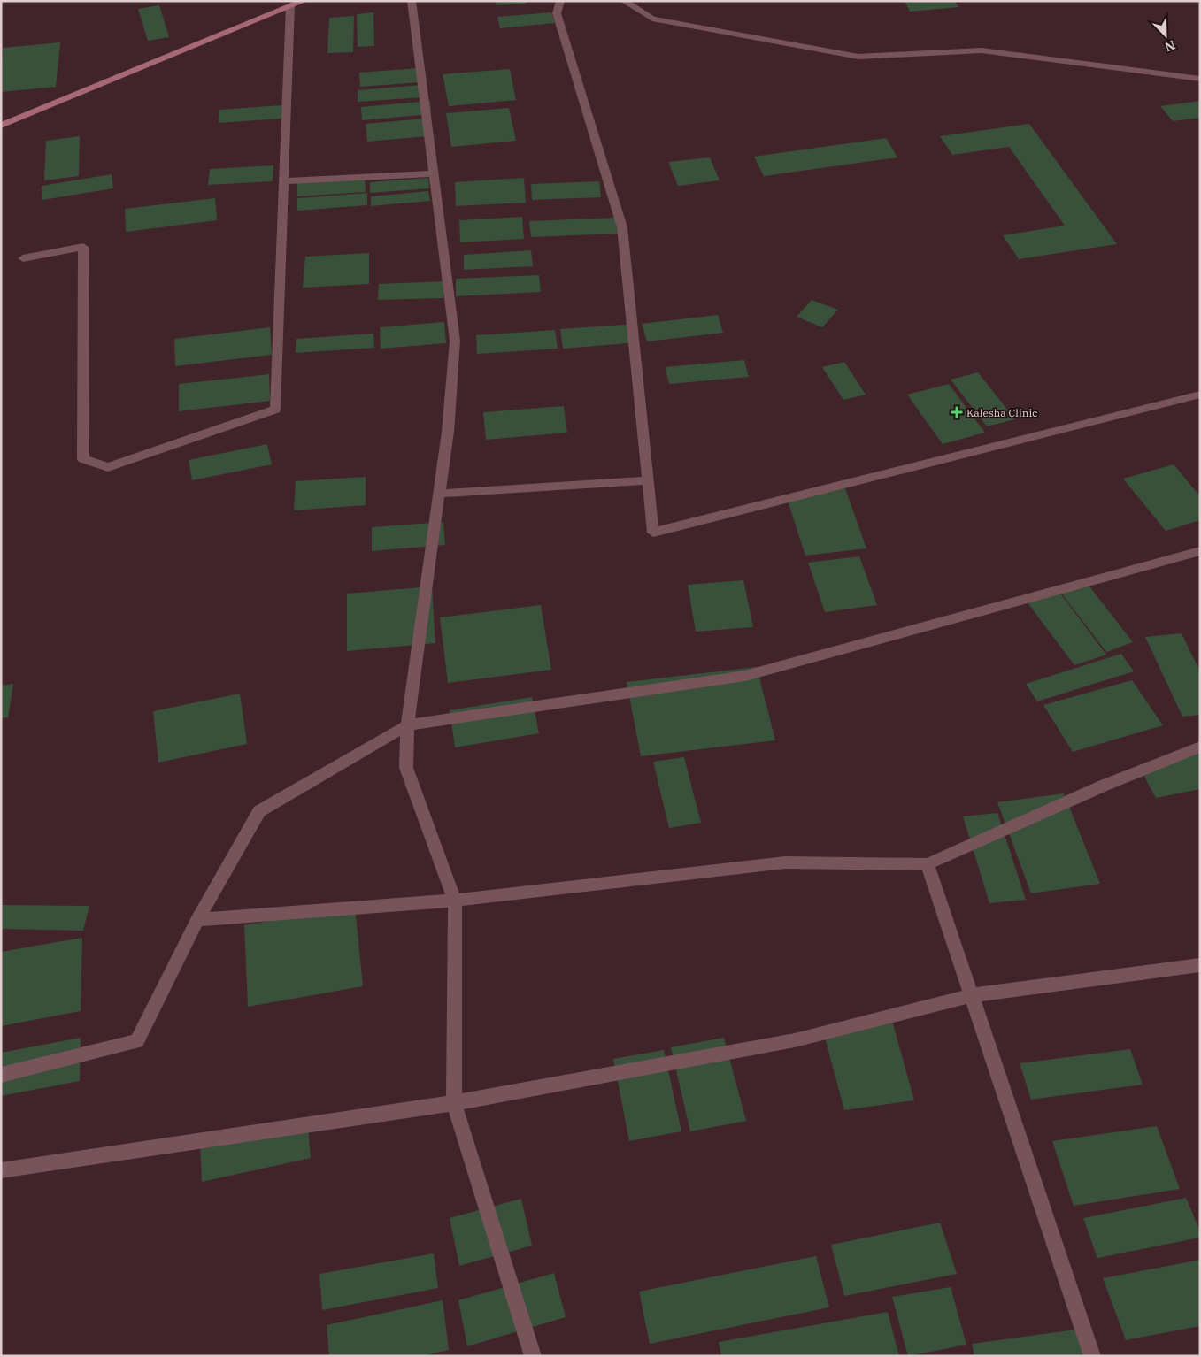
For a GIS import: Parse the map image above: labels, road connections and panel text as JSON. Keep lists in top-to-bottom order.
{
  "places": {
    "health": ["Kalesha Clinic"]
  },
  "north": "bottom right"
}
